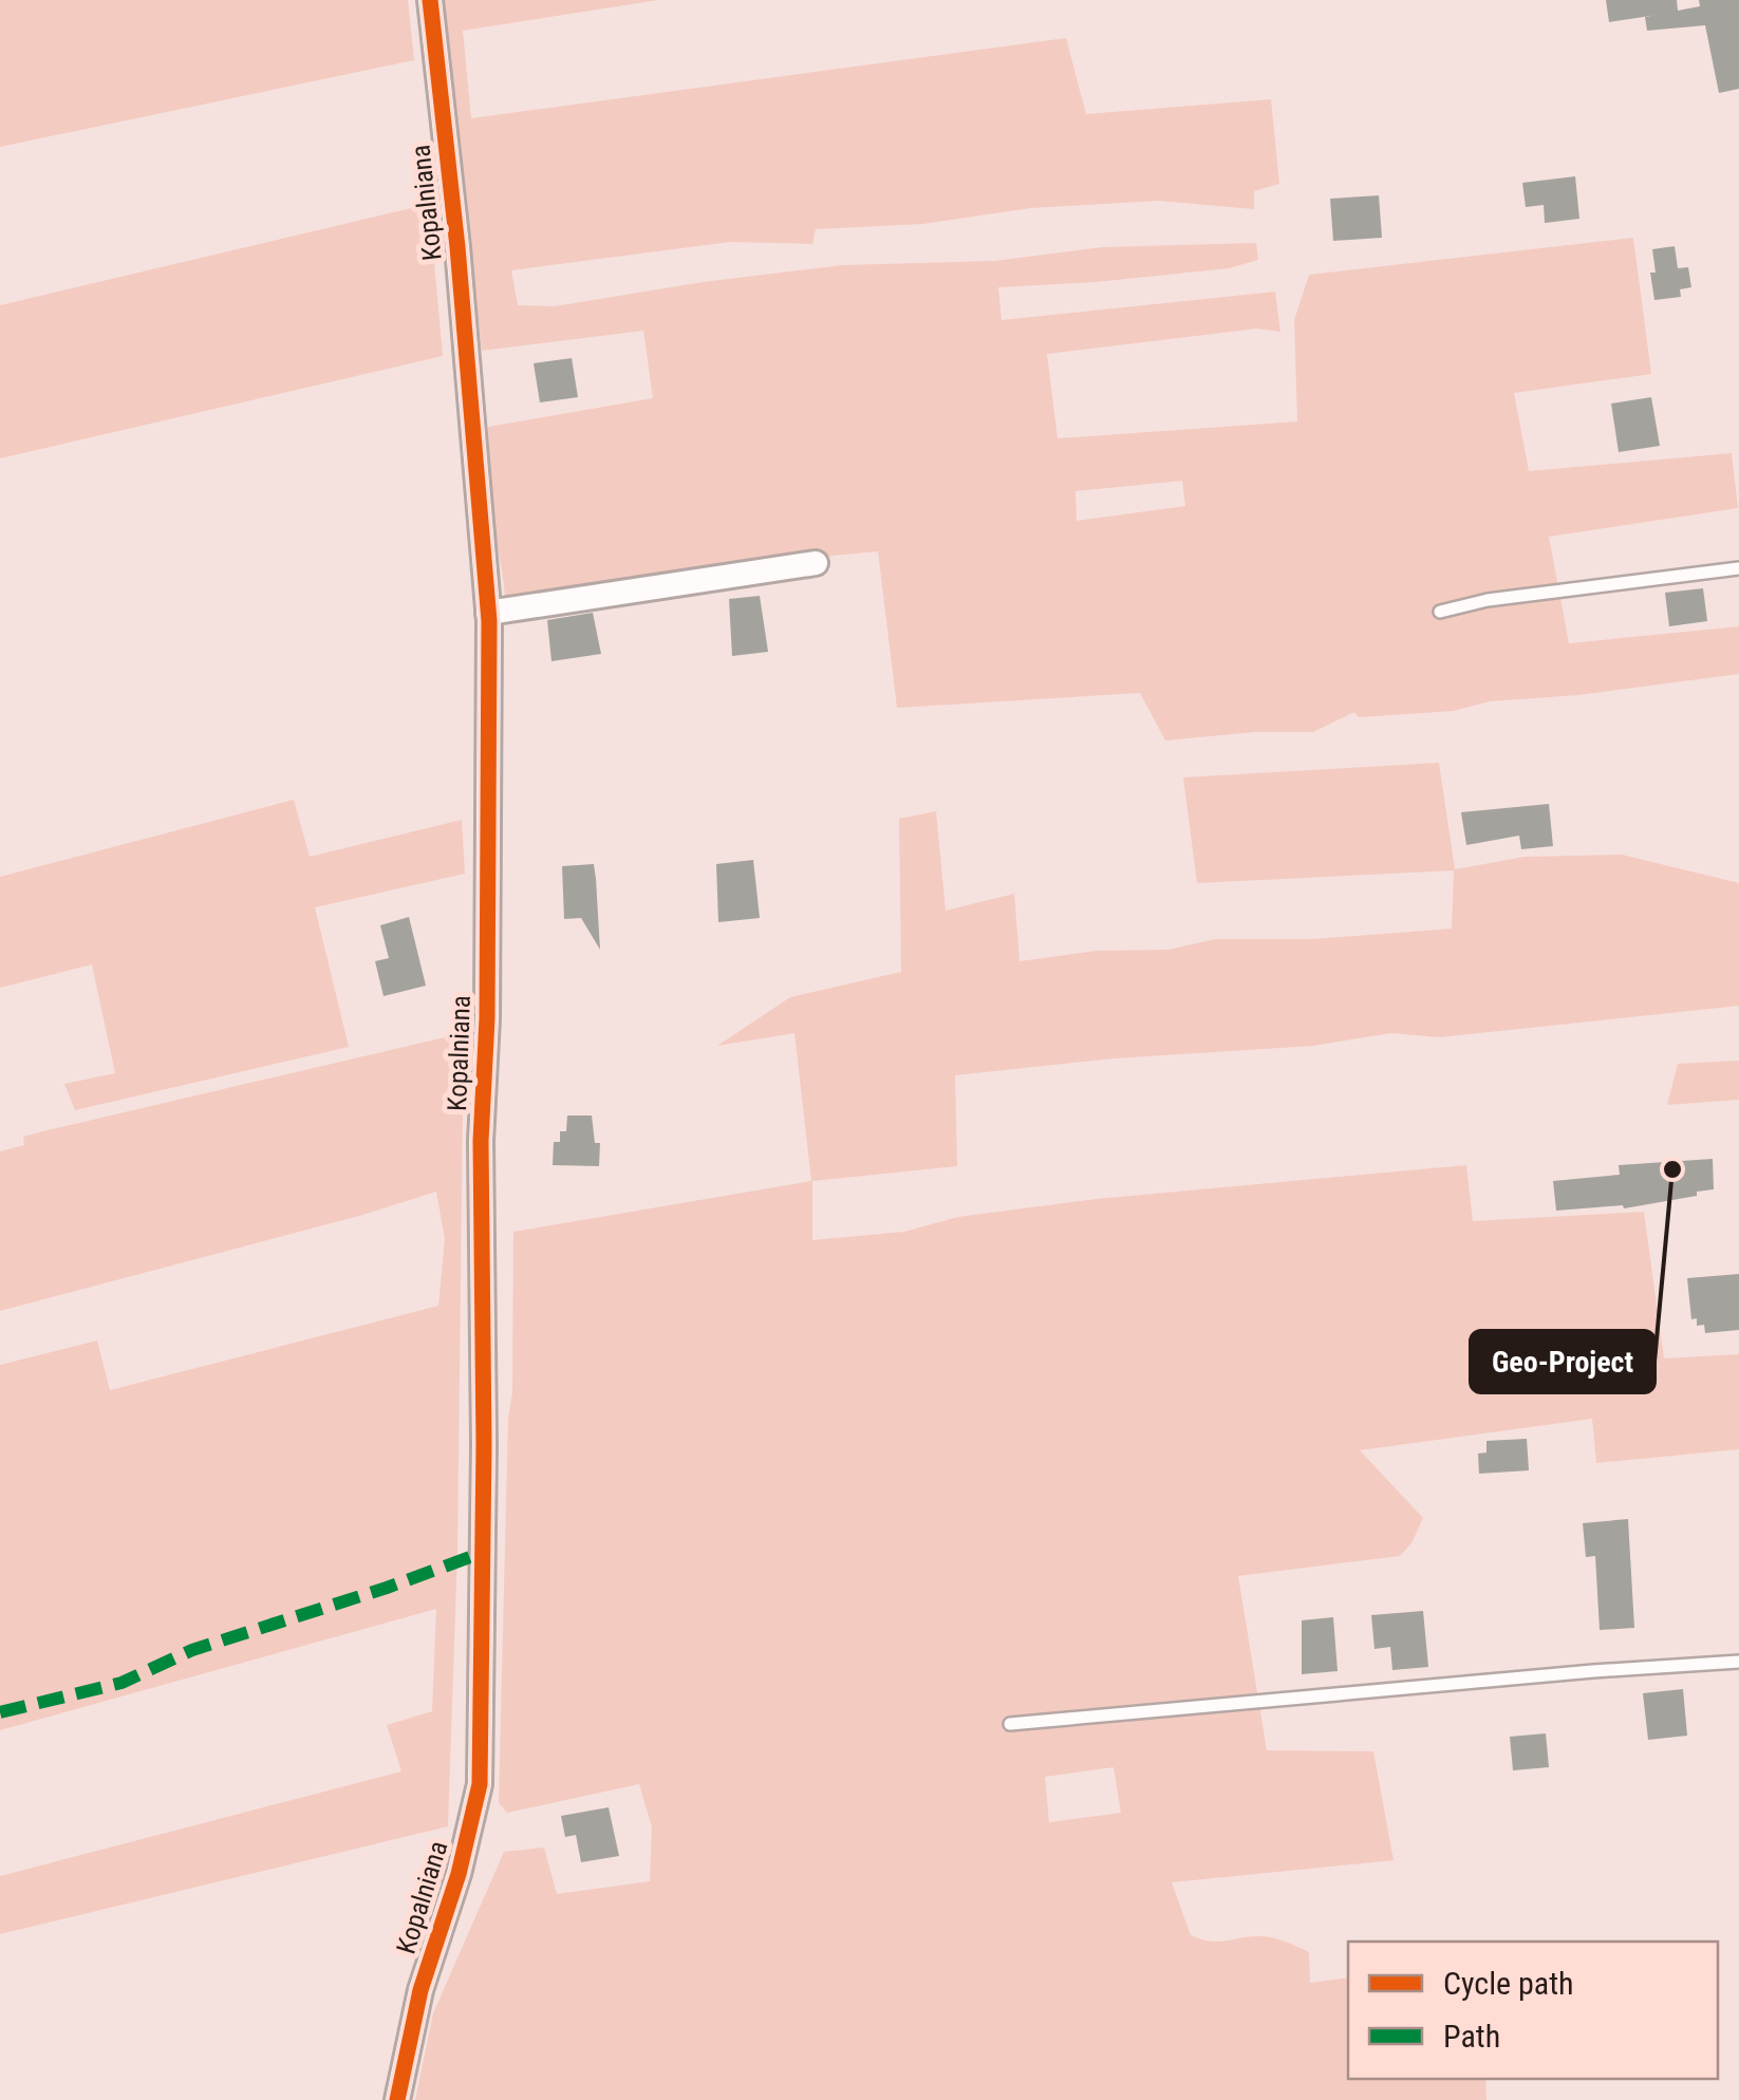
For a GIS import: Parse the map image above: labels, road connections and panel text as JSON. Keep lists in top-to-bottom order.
{
  "streets": {
    "street": ["Kopalniana"]
  },
  "places": ["Geo-Project"],
  "legend": ["Cycle path", "Path"]
}
